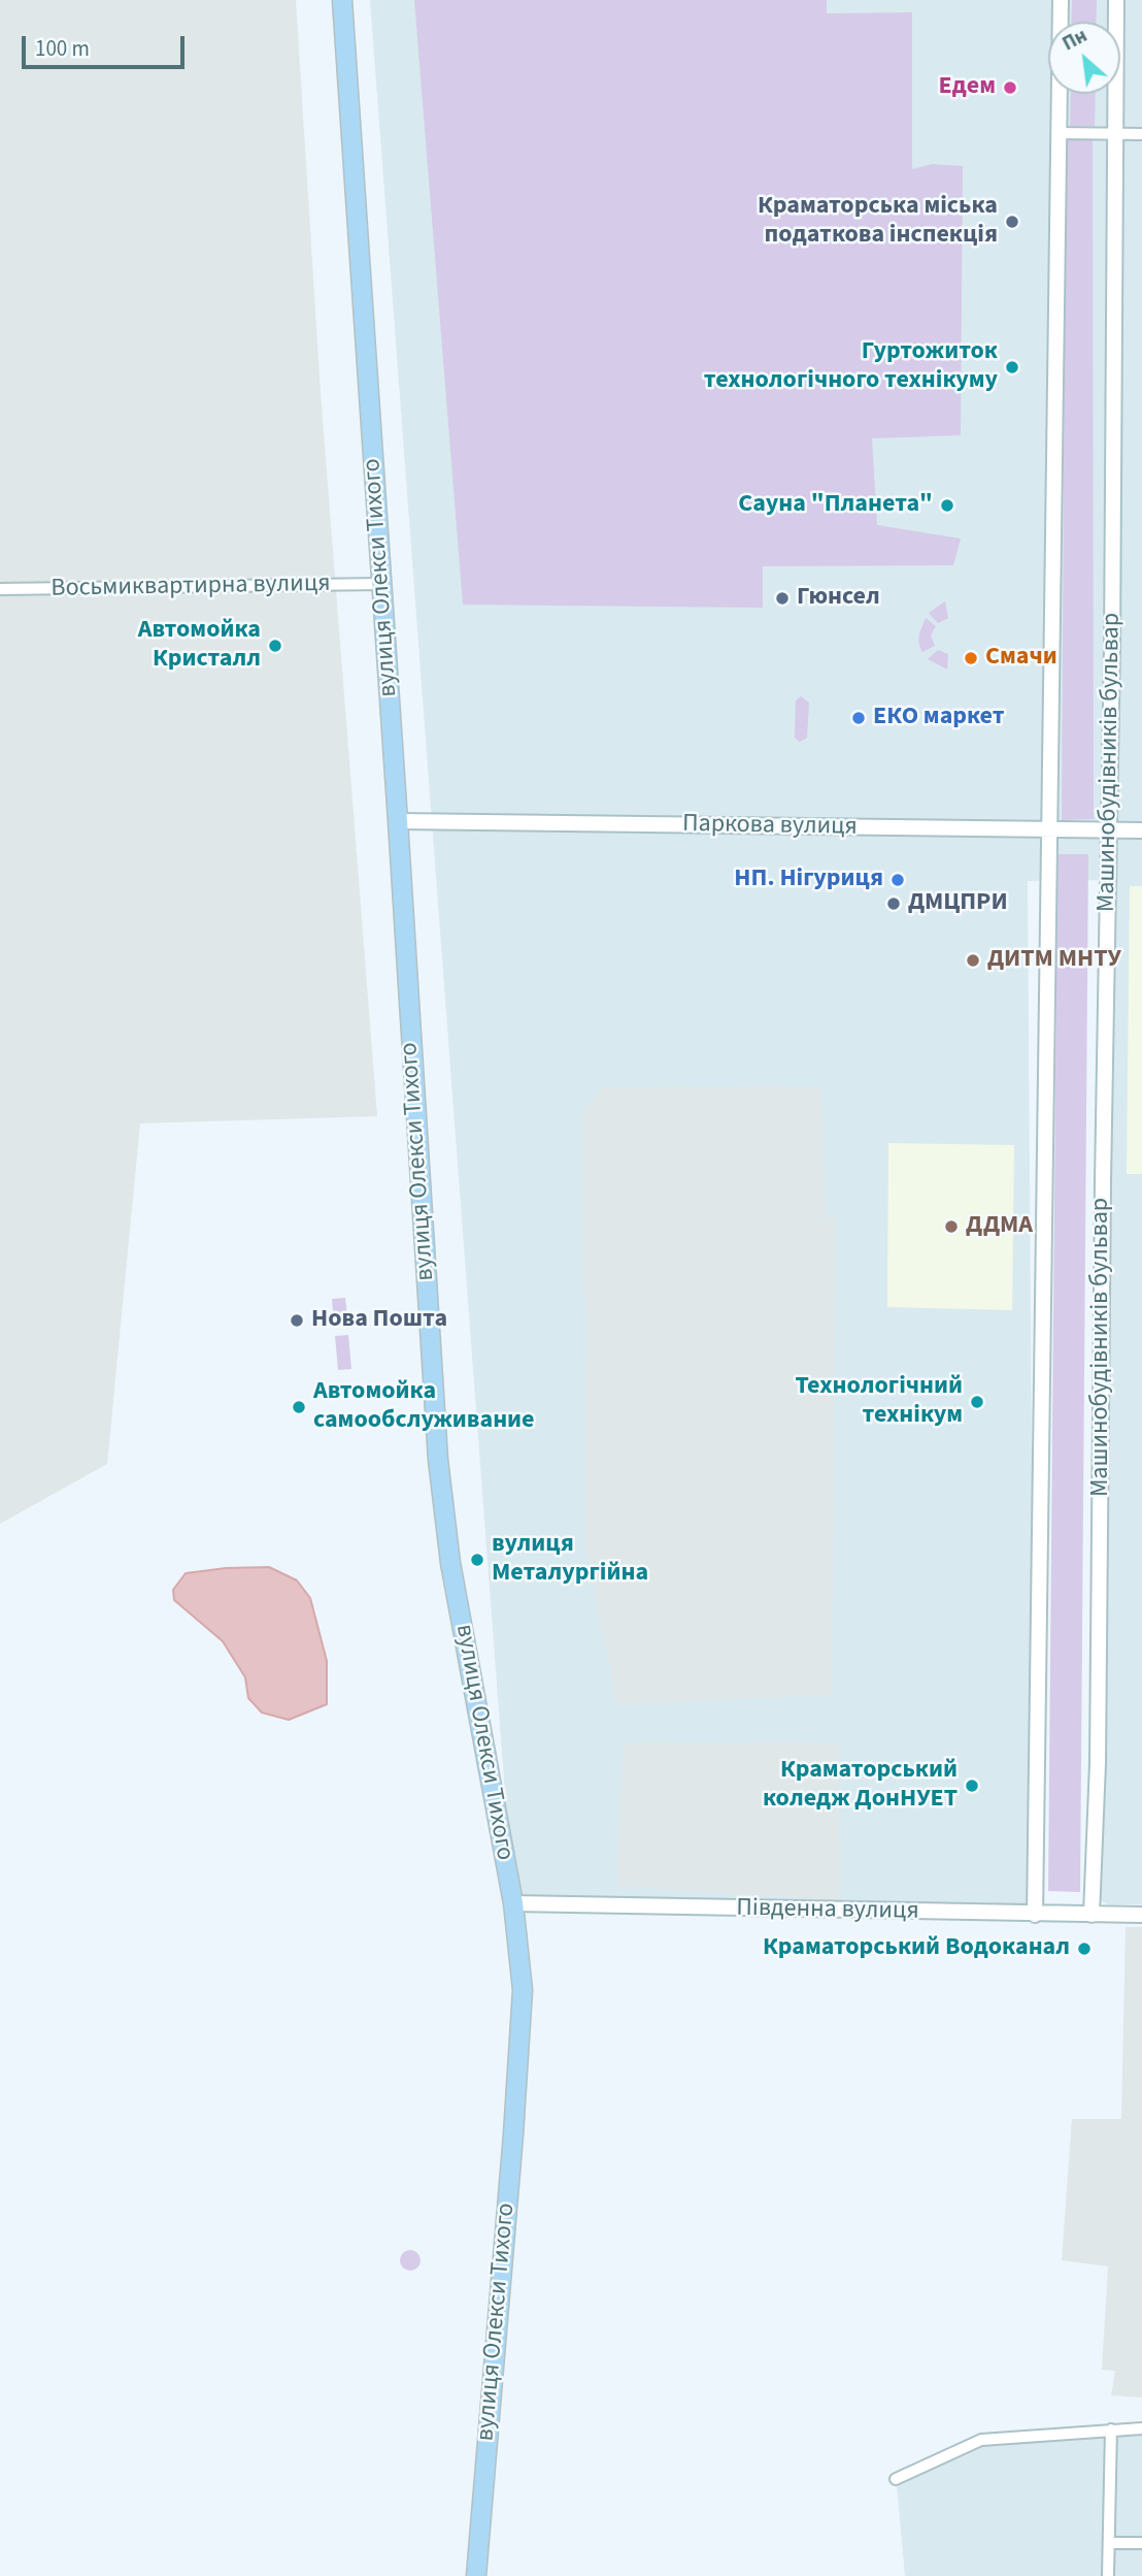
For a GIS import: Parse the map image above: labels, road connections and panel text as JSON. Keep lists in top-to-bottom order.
{
  "streets": {
    "main road": ["вулиця Олекси Тихого"],
    "street": [
      "Восьмиквартирна вулиця",
      "Машинобудівників бульвар",
      "Паркова вулиця",
      "Південна вулиця"
    ]
  },
  "crossings": [
    ["вулиця Олекси Тихого", "Восьмиквартирна вулиця"],
    ["вулиця Олекси Тихого", "Паркова вулиця"],
    ["вулиця Олекси Тихого", "Південна вулиця"],
    ["Машинобудівників бульвар", "Паркова вулиця"],
    ["Машинобудівників бульвар", "Південна вулиця"]
  ],
  "places": [
    "Едем",
    "Краматорська міська податкова інспекція",
    "Гуртожиток технологічного технікуму",
    "Сауна \"Планета\"",
    "Гюнсел",
    "Автомойка Кристалл",
    "Смачи",
    "ЕКО маркет",
    "НП. Нігуриця",
    "ДМЦПРИ",
    "ДИТМ МНТУ",
    "ДДМА",
    "Нова Пошта",
    "Технологічний технікум",
    "Автомойка самообслуживание",
    "вулиця Металургійна",
    "Краматорський коледж ДонНУЕТ",
    "Краматорський Водоканал"
  ],
  "scale_bar": "100 m",
  "north": "top left"
}
